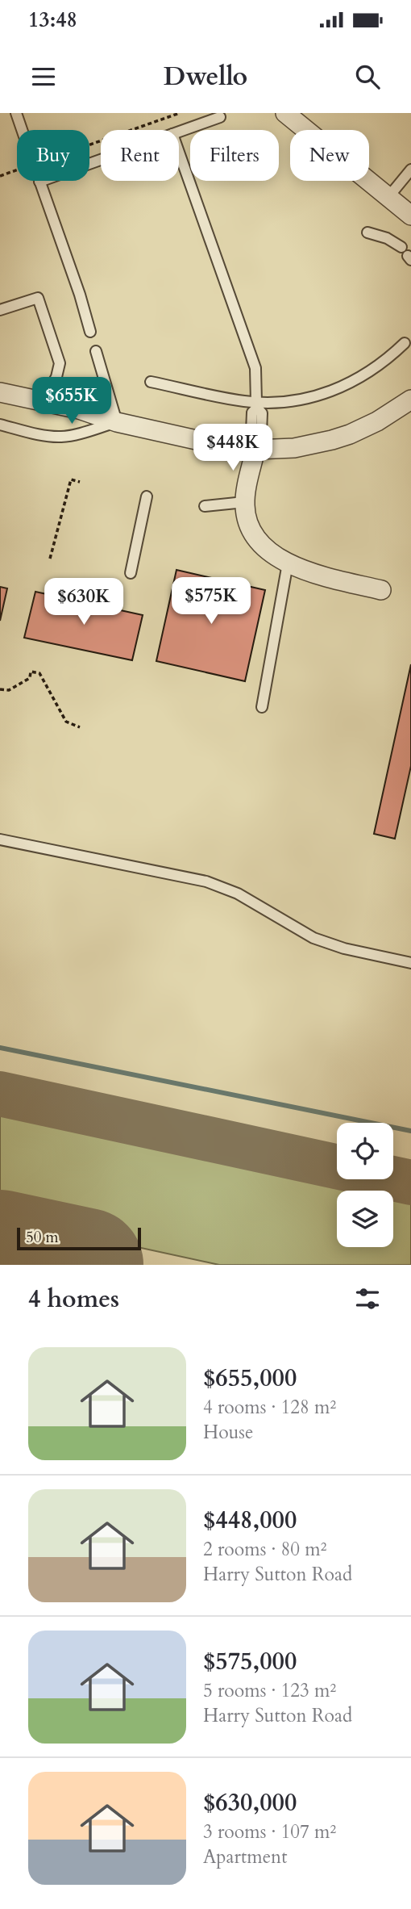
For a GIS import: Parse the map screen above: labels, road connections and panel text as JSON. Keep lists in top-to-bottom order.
{
  "scale_bar": "50 m",
  "page": {
    "status": "13:48",
    "header": "Dwello",
    "chip": [
      "Buy",
      "Rent",
      "Filters",
      "New"
    ],
    "price": [
      "$655K",
      "$448K",
      "$575K",
      "$630K"
    ],
    "scale": "50 m",
    "heading": "4 homes",
    "list": [
      {
        "name": "$655,000",
        "note": "4 rooms · 128 m² · House"
      },
      {
        "name": "$448,000",
        "note": "2 rooms · 80 m² · Harry Sutton Road"
      },
      {
        "name": "$575,000",
        "note": "5 rooms · 123 m² · Harry Sutton Road"
      },
      {
        "name": "$630,000",
        "note": "3 rooms · 107 m² · Apartment"
      }
    ]
  }
}
